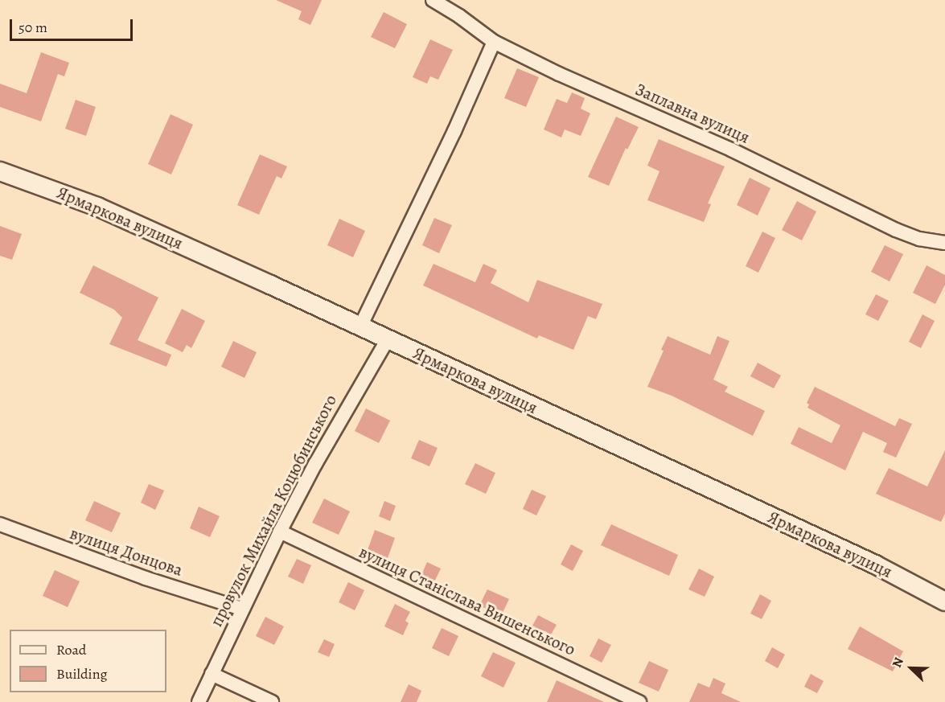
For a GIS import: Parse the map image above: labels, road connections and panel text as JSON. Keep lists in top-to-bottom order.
{
  "streets": {
    "main road": ["Ярмаркова вулиця"],
    "street": [
      "Заплавна вулиця",
      "провулок Михайла Коцюбинського",
      "вулиця Донцова",
      "вулиця Станіслава Вишенського"
    ]
  },
  "crossings": [
    ["Ярмаркова вулиця", "провулок Михайла Коцюбинського"],
    ["провулок Михайла Коцюбинського", "вулиця Донцова"],
    ["провулок Михайла Коцюбинського", "вулиця Станіслава Вишенського"]
  ],
  "legend": ["Road", "Building"],
  "scale_bar": "50 m",
  "north": "top left"
}
